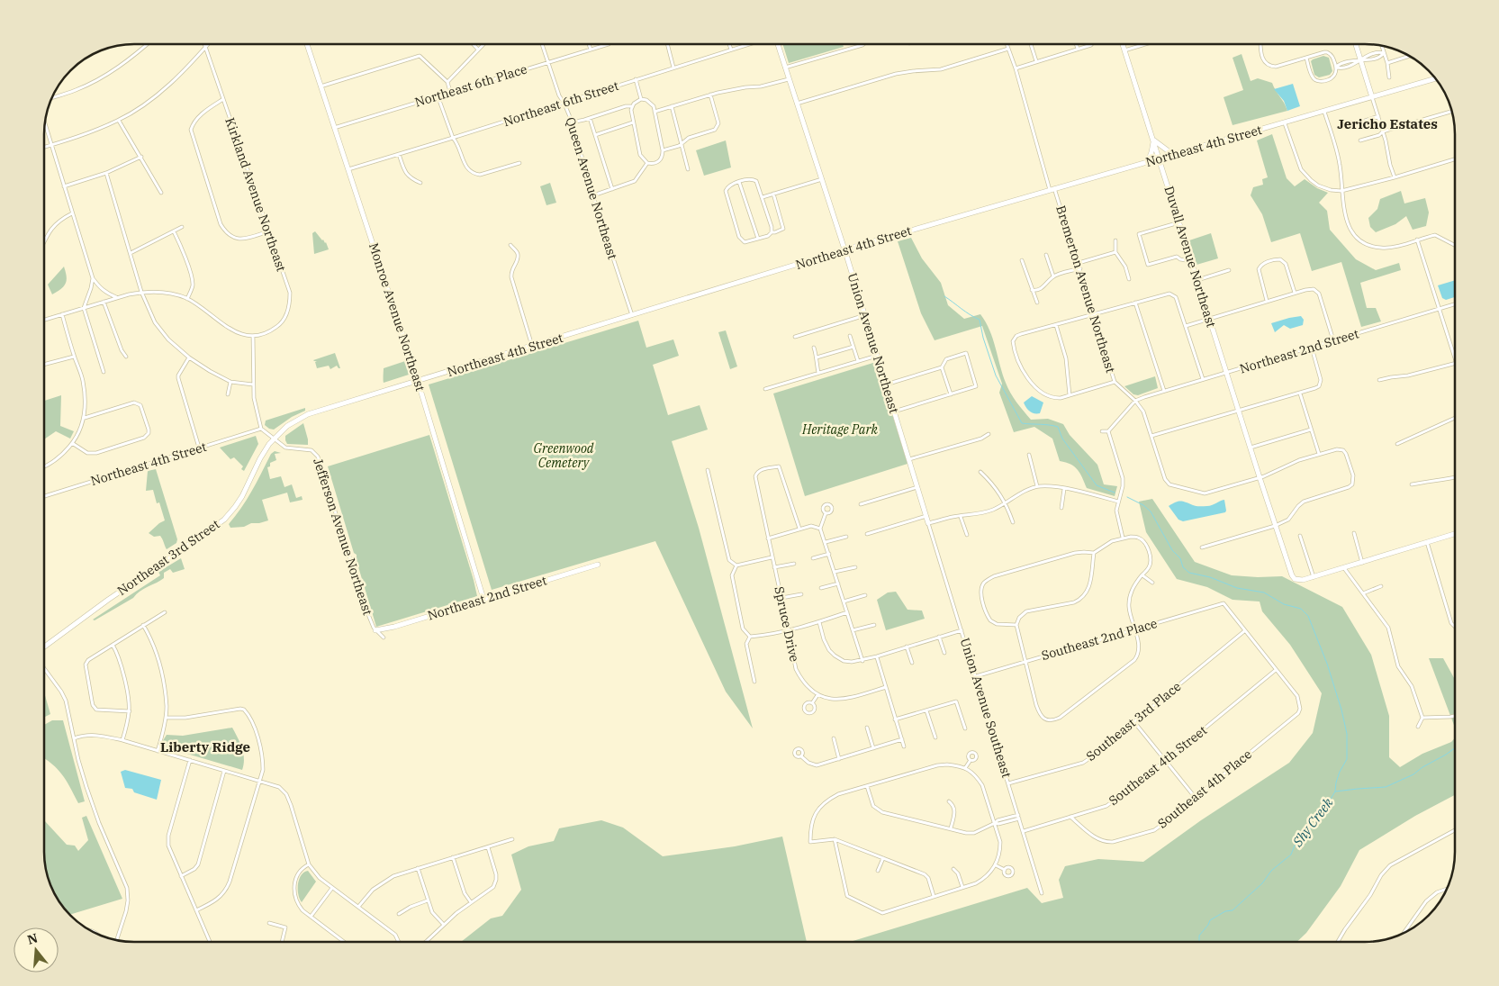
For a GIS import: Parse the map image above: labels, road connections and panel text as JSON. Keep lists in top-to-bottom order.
{
  "streets": {
    "street": [
      "Northeast 6th Place",
      "Northeast 6th Street",
      "Northeast 4th Street",
      "Queen Avenue Northeast",
      "Kirkland Avenue Northeast",
      "Duvall Avenue Northeast",
      "Bremerton Avenue Northeast",
      "Monroe Avenue Northeast",
      "Union Avenue Northeast",
      "Northeast 2nd Street",
      "Jefferson Avenue Northeast",
      "Northeast 3rd Street",
      "Spruce Drive",
      "Southeast 2nd Place",
      "Union Avenue Southeast",
      "Southeast 3rd Place",
      "Southeast 4th Street",
      "Southeast 4th Place"
    ]
  },
  "crossings": [
    ["Northeast 6th Place", "Queen Avenue Northeast"],
    ["Northeast 6th Place", "Monroe Avenue Northeast"],
    ["Northeast 6th Street", "Queen Avenue Northeast"],
    ["Northeast 6th Street", "Monroe Avenue Northeast"],
    ["Northeast 4th Street", "Queen Avenue Northeast"],
    ["Northeast 4th Street", "Duvall Avenue Northeast"],
    ["Northeast 4th Street", "Bremerton Avenue Northeast"],
    ["Northeast 4th Street", "Monroe Avenue Northeast"],
    ["Northeast 4th Street", "Union Avenue Northeast"],
    ["Northeast 4th Street", "Jefferson Avenue Northeast"],
    ["Northeast 4th Street", "Northeast 3rd Street"],
    ["Duvall Avenue Northeast", "Bremerton Avenue Northeast"],
    ["Duvall Avenue Northeast", "Northeast 2nd Street"],
    ["Bremerton Avenue Northeast", "Northeast 2nd Street"],
    ["Monroe Avenue Northeast", "Northeast 2nd Street"],
    ["Union Avenue Northeast", "Union Avenue Southeast"],
    ["Northeast 2nd Street", "Jefferson Avenue Northeast"],
    ["Jefferson Avenue Northeast", "Northeast 3rd Street"],
    ["Southeast 2nd Place", "Union Avenue Southeast"],
    ["Southeast 2nd Place", "Southeast 3rd Place"],
    ["Union Avenue Southeast", "Southeast 3rd Place"],
    ["Union Avenue Southeast", "Southeast 4th Street"],
    ["Southeast 4th Street", "Southeast 4th Place"]
  ],
  "districts": ["Jericho Estates", "Liberty Ridge"],
  "water": ["Shy Creek"],
  "parks": ["Heritage Park", "Greenwood Cemetery"],
  "north": "top"
}
